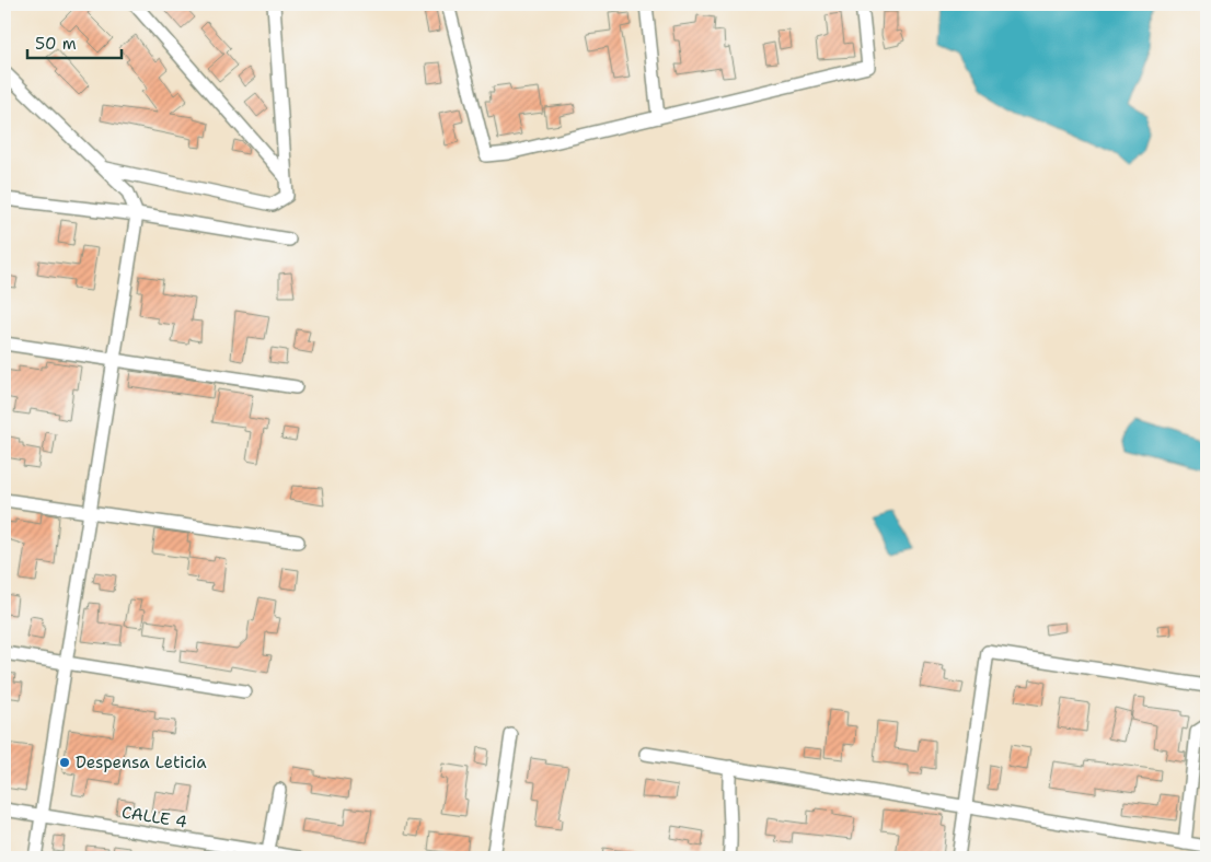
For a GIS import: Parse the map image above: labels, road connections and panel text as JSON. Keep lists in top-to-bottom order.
{
  "streets": {
    "street": ["CALLE 4"]
  },
  "places": ["Despensa Leticia"],
  "scale_bar": "50 m"
}
